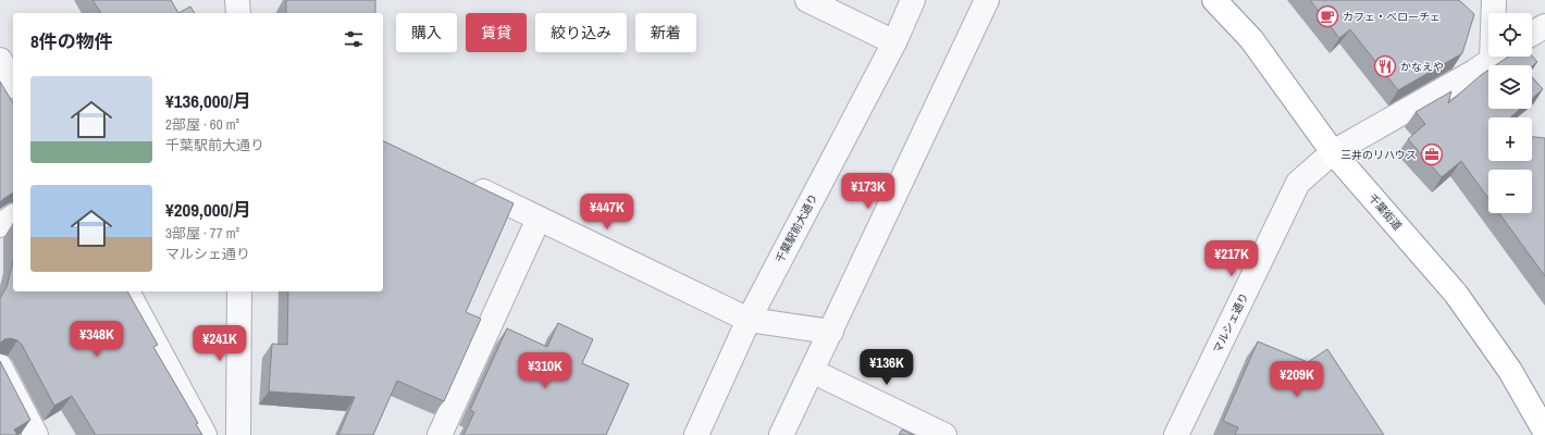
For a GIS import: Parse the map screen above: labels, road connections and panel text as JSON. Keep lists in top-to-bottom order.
{
  "streets": {
    "highway": ["千葉街道"],
    "street": ["千葉駅前大通り", "マルシェ通り"]
  },
  "crossings": [
    ["千葉街道", "マルシェ通り"]
  ],
  "places": {
    "cafe": ["カフェ・ベローチェ"],
    "restaurant": ["かなえや"],
    "office": ["三井のリハウス"]
  },
  "page": {
    "map_buttons": ["+", "−"],
    "chip": [
      "購入",
      "賃貸",
      "絞り込み",
      "新着"
    ],
    "heading": "8件の物件",
    "list": [
      {
        "name": "¥136,000/月",
        "note": "2部屋 · 60 m² · 千葉駅前大通り"
      },
      {
        "name": "¥209,000/月",
        "note": "3部屋 · 77 m² · マルシェ通り"
      }
    ],
    "price": [
      "¥173K",
      "¥447K",
      "¥217K",
      "¥348K",
      "¥241K",
      "¥136K",
      "¥310K",
      "¥209K"
    ]
  }
}
